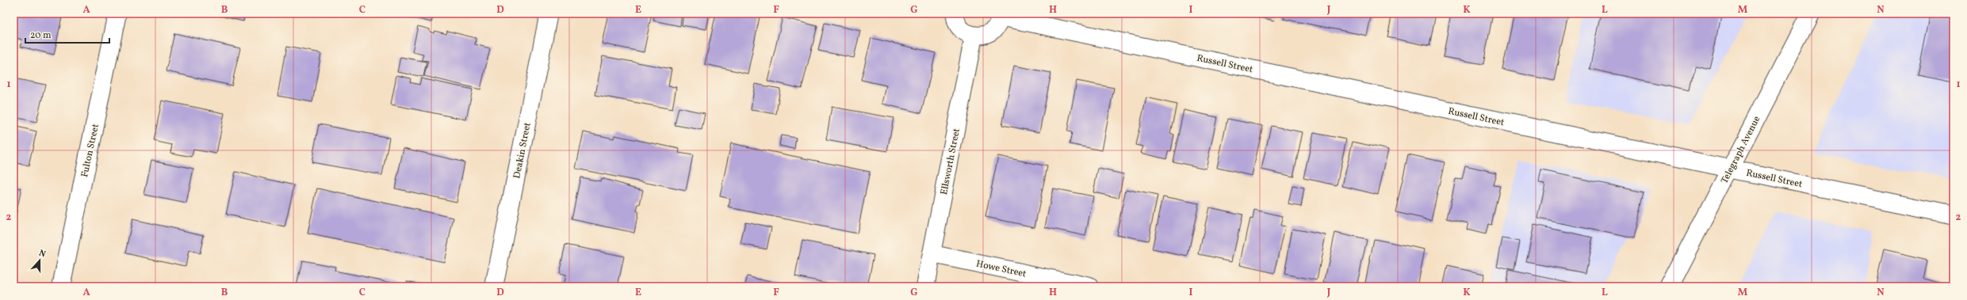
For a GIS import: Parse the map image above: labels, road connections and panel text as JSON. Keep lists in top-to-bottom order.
{
  "streets": {
    "street": [
      "Russell Street",
      "Telegraph Avenue",
      "Fulton Street",
      "Deakin Street",
      "Ellsworth Street",
      "Howe Street"
    ]
  },
  "crossings": [
    ["Russell Street", "Telegraph Avenue"],
    ["Ellsworth Street", "Howe Street"]
  ],
  "scale_bar": "20 m",
  "north": "top",
  "grid": {
    "columns": [
      "A",
      "B",
      "C",
      "D",
      "E",
      "F",
      "G",
      "H",
      "I",
      "J",
      "K",
      "L",
      "M",
      "N"
    ],
    "rows": ["1", "2"]
  }
}
